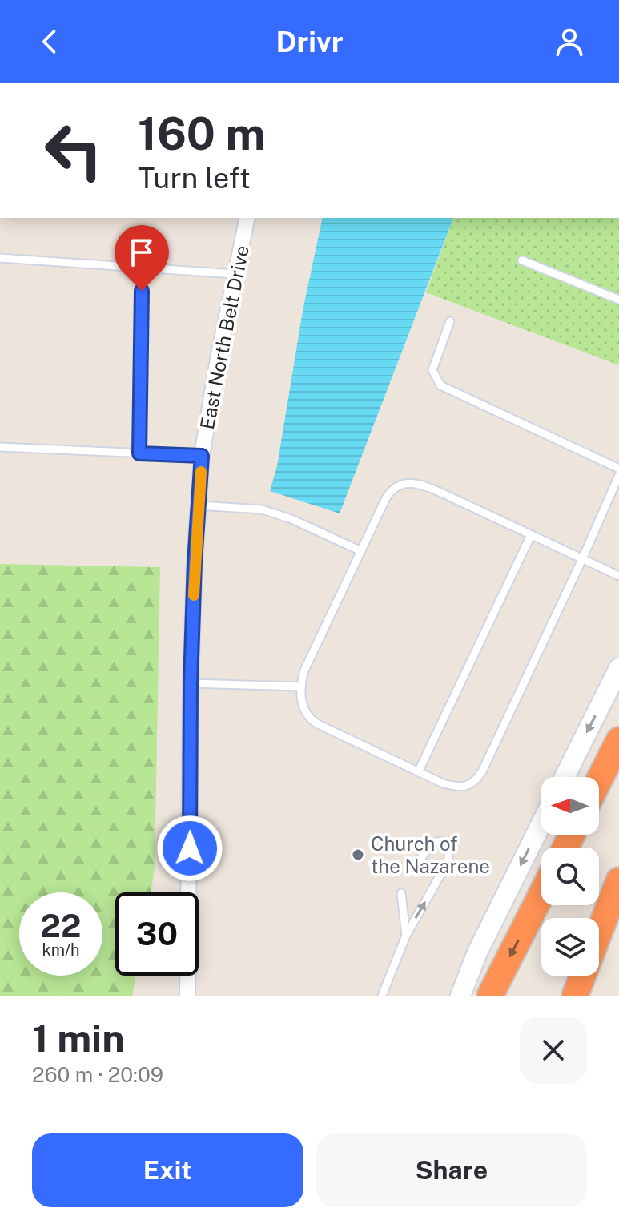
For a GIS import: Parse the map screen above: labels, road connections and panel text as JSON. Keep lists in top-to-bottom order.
{
  "streets": {
    "street": ["East North Belt Drive"]
  },
  "places": ["Church of the Nazarene"],
  "north": "left",
  "page": {
    "header": "Drivr",
    "turn": ["160 m", "Turn left"],
    "speed": "22 km/h",
    "limit": "30",
    "heading": ["1 min", "260 m · 20:09"],
    "buttons": ["Exit", "Share"]
  }
}
